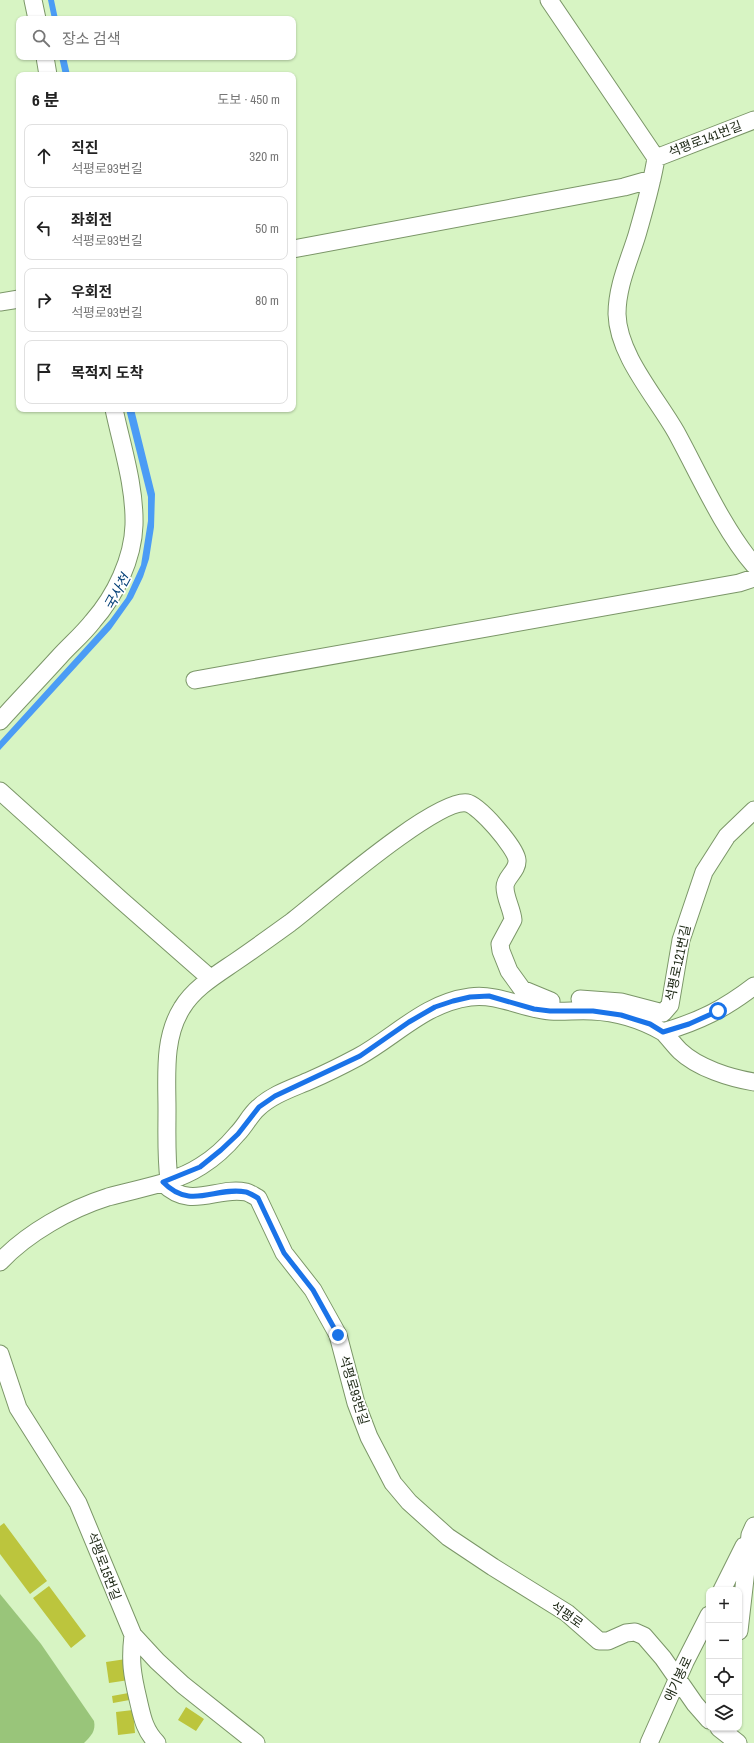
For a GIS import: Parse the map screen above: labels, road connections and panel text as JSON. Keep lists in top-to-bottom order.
{
  "streets": {
    "street": [
      "석평로141번길",
      "석평로121번길",
      "석평로93번길",
      "석평로15번길",
      "석평로",
      "애기봉로"
    ]
  },
  "crossings": [
    ["석평로93번길", "석평로"],
    ["석평로", "애기봉로"]
  ],
  "water": ["국사천"],
  "page": {
    "search": "장소 검색",
    "heading": ["6 분", "도보 · 450 m"],
    "list": [
      ["직진", "석평로93번길", "320 m"],
      ["좌회전", "석평로93번길", "50 m"],
      ["우회전", "석평로93번길", "80 m"],
      "목적지 도착"
    ],
    "map_buttons": ["+", "−"]
  }
}
